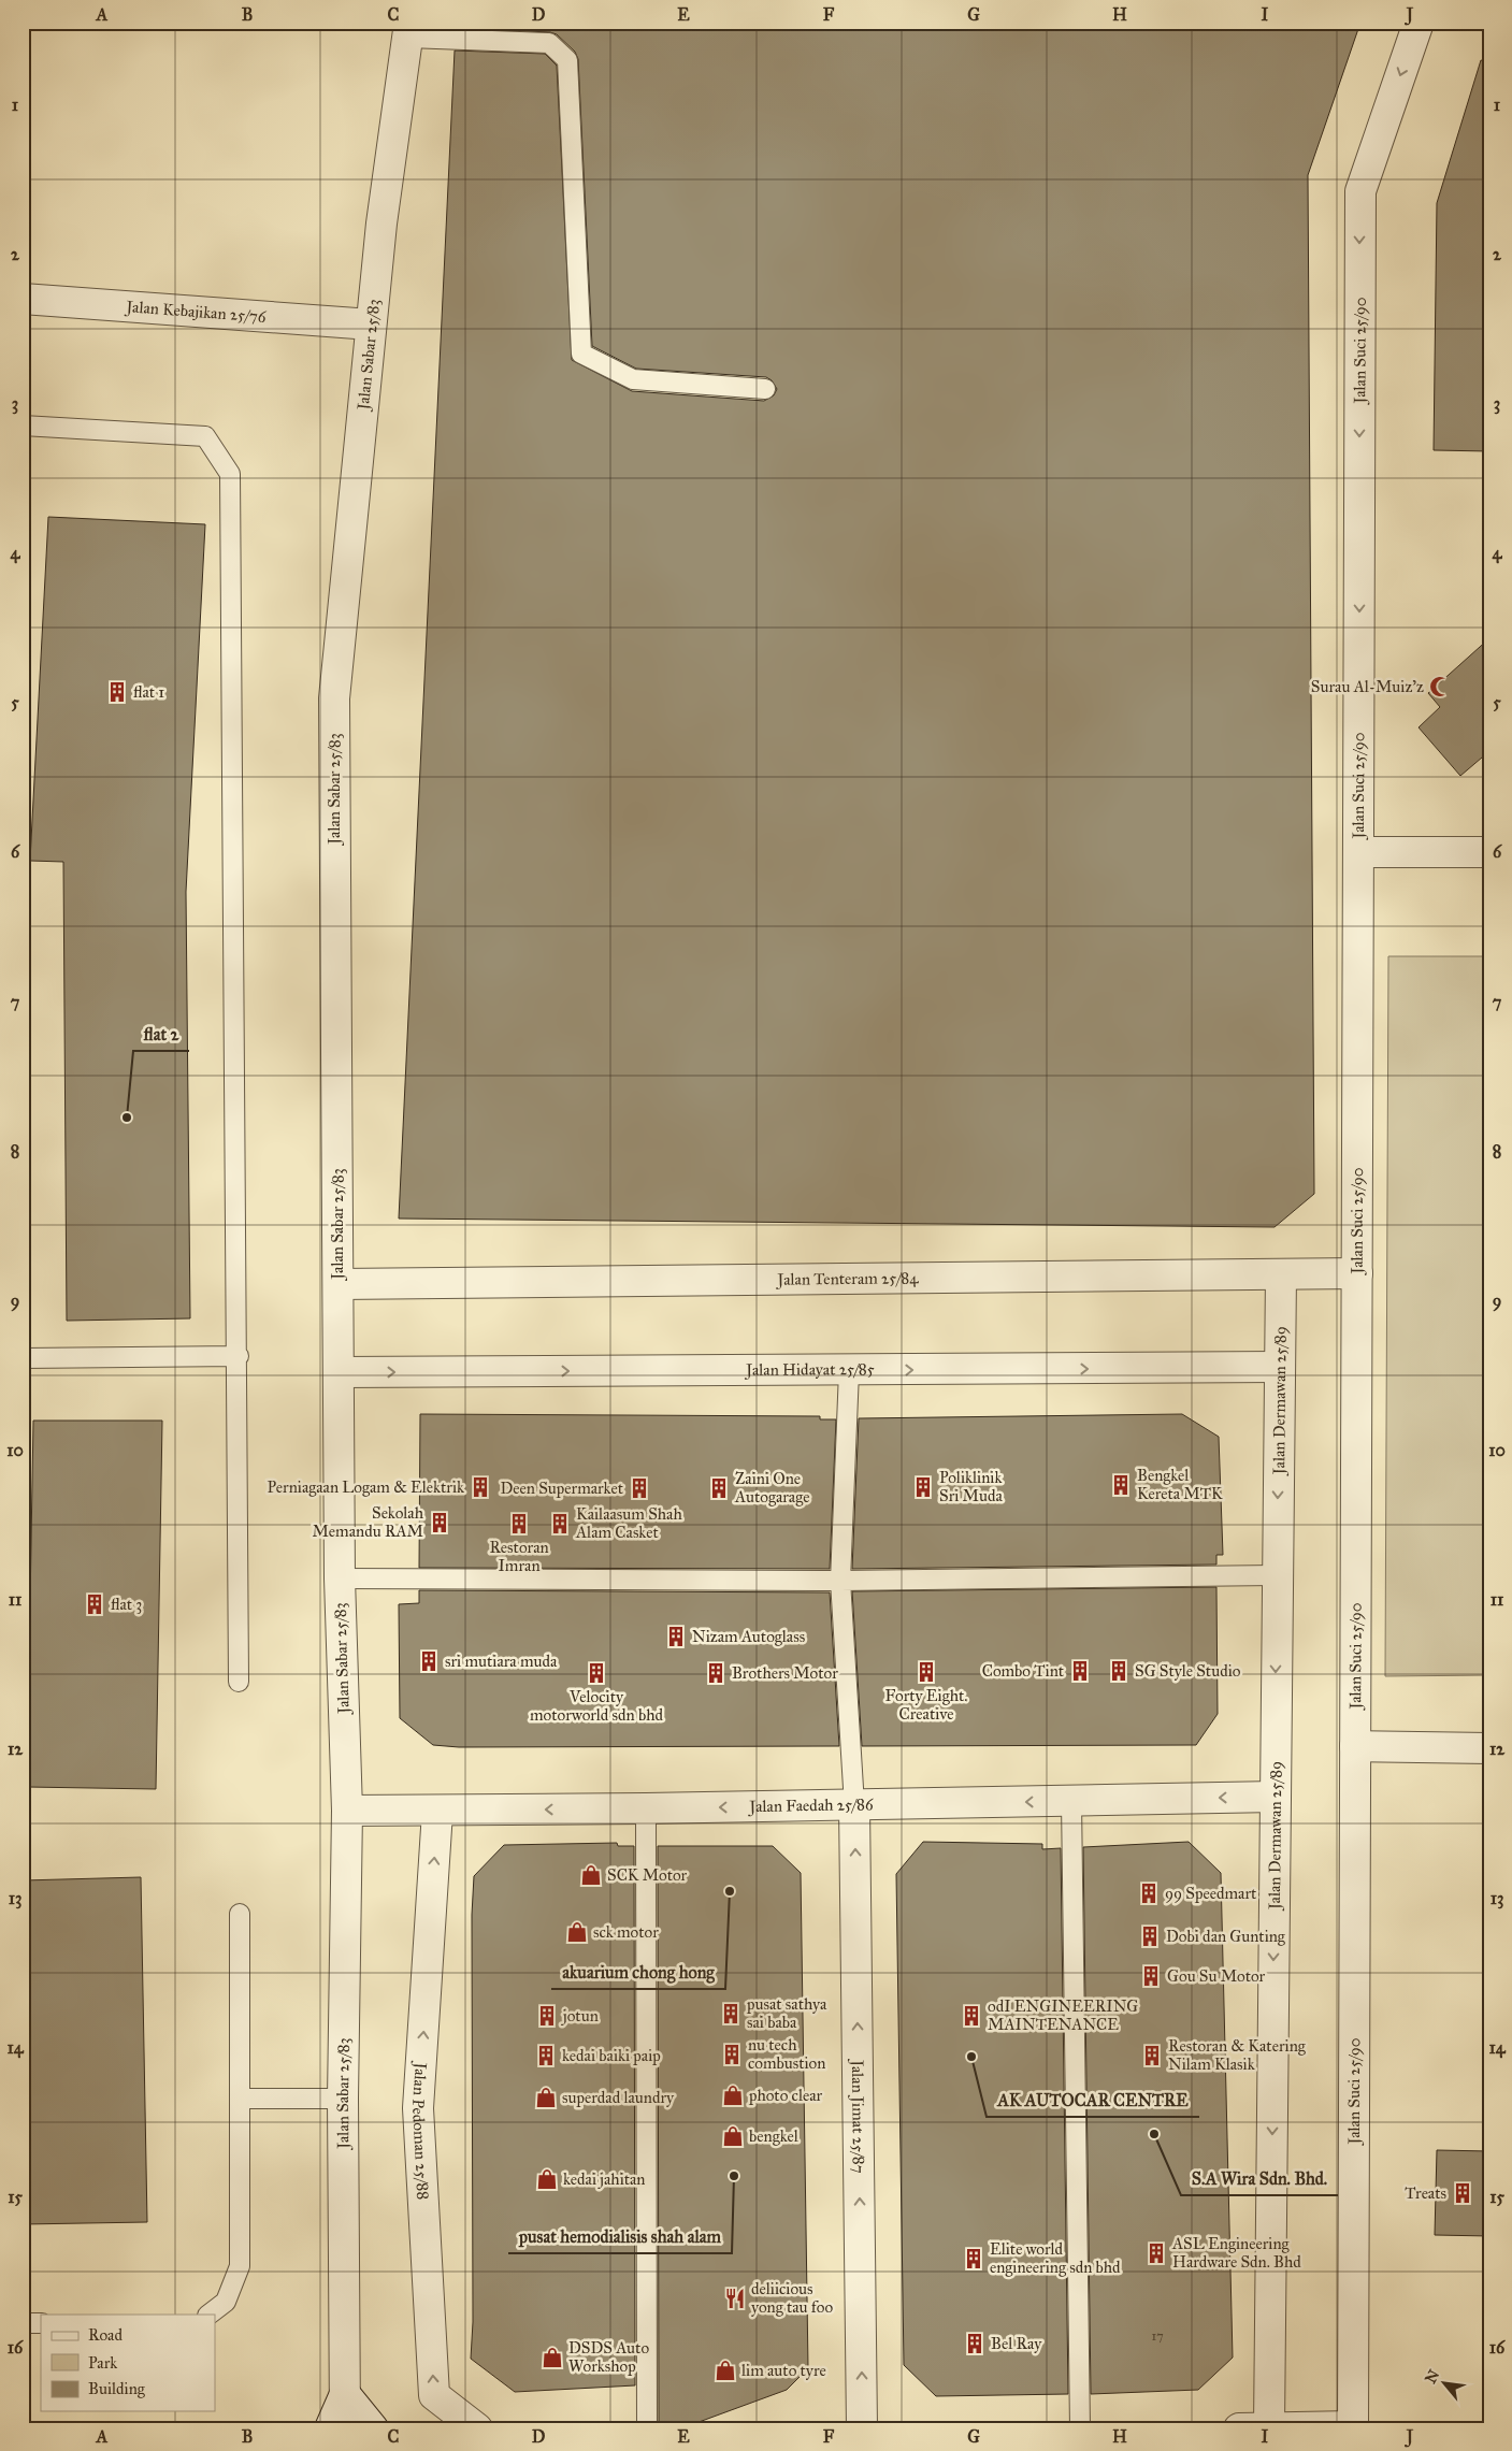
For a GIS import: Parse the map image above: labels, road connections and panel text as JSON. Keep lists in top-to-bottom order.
{
  "streets": {
    "street": [
      "Jalan Kebajikan 25/76",
      "Jalan Suci 25/90",
      "Jalan Sabar 25/83",
      "Jalan Tenteram 25/84",
      "Jalan Hidayat 25/85",
      "Jalan Dermawan 25/89",
      "Jalan Faedah 25/86",
      "Jalan Jimat 25/87",
      "Jalan Pedoman 25/88"
    ]
  },
  "crossings": [
    ["Jalan Kebajikan 25/76", "Jalan Sabar 25/83"],
    ["Jalan Suci 25/90", "Jalan Tenteram 25/84"],
    ["Jalan Sabar 25/83", "Jalan Tenteram 25/84"],
    ["Jalan Sabar 25/83", "Jalan Hidayat 25/85"],
    ["Jalan Sabar 25/83", "Jalan Faedah 25/86"],
    ["Jalan Tenteram 25/84", "Jalan Dermawan 25/89"],
    ["Jalan Hidayat 25/85", "Jalan Dermawan 25/89"],
    ["Jalan Dermawan 25/89", "Jalan Faedah 25/86"],
    ["Jalan Faedah 25/86", "Jalan Jimat 25/87"],
    ["Jalan Faedah 25/86", "Jalan Pedoman 25/88"]
  ],
  "one_way": [
    "Jalan Hidayat 25/85",
    "Jalan Dermawan 25/89",
    "Jalan Faedah 25/86",
    "Jalan Jimat 25/87",
    "Jalan Pedoman 25/88"
  ],
  "places": {
    "mosque": ["Surau Al-Muiz'z"],
    "building": [
      "flat 1",
      "Bengkel Kereta MTK",
      "Perniagaan Logam & Elektrik",
      "Poliklinik Sri Muda",
      "Deen Supermarket",
      "Zaini One Autogarage",
      "Sekolah Memandu RAM",
      "Restoran Imran",
      "Kailaasum Shah Alam Casket",
      "flat 3",
      "Nizam Autoglass",
      "sri mutiara muda",
      "Combo Tint",
      "SG Style Studio",
      "Forty Eight. Creative",
      "Velocity motorworld sdn bhd",
      "Brothers Motor",
      "99 Speedmart",
      "Dobi dan Gunting",
      "Gou Su Motor",
      "pusat sathya sai baba",
      "jotun",
      "odI ENGINEERING MAINTENANCE",
      "nu tech combustion",
      "kedai baiki paip",
      "Restoran & Katering Nilam Klasik",
      "Treats",
      "ASL Engineering Hardware Sdn. Bhd",
      "Elite world engineering sdn bhd",
      "Bel Ray"
    ],
    "other": [
      "flat 2",
      "akuarium chong hong",
      "AK AUTOCAR CENTRE",
      "S.A Wira Sdn. Bhd.",
      "pusat hemodialisis shah alam"
    ],
    "shop": [
      "SCK Motor",
      "sck motor",
      "photo clear",
      "superdad laundry",
      "bengkel",
      "kedai jahitan",
      "DSDS Auto Workshop",
      "lim auto tyre"
    ],
    "restaurant": ["deliicious yong tau foo"]
  },
  "house_numbers": ["17"],
  "legend": ["Road", "Park", "Building"],
  "north": "top left",
  "grid": {
    "columns": [
      "A",
      "B",
      "C",
      "D",
      "E",
      "F",
      "G",
      "H",
      "I",
      "J"
    ],
    "rows": [
      "1",
      "2",
      "3",
      "4",
      "5",
      "6",
      "7",
      "8",
      "9",
      "10",
      "11",
      "12",
      "13",
      "14",
      "15",
      "16"
    ]
  }
}
